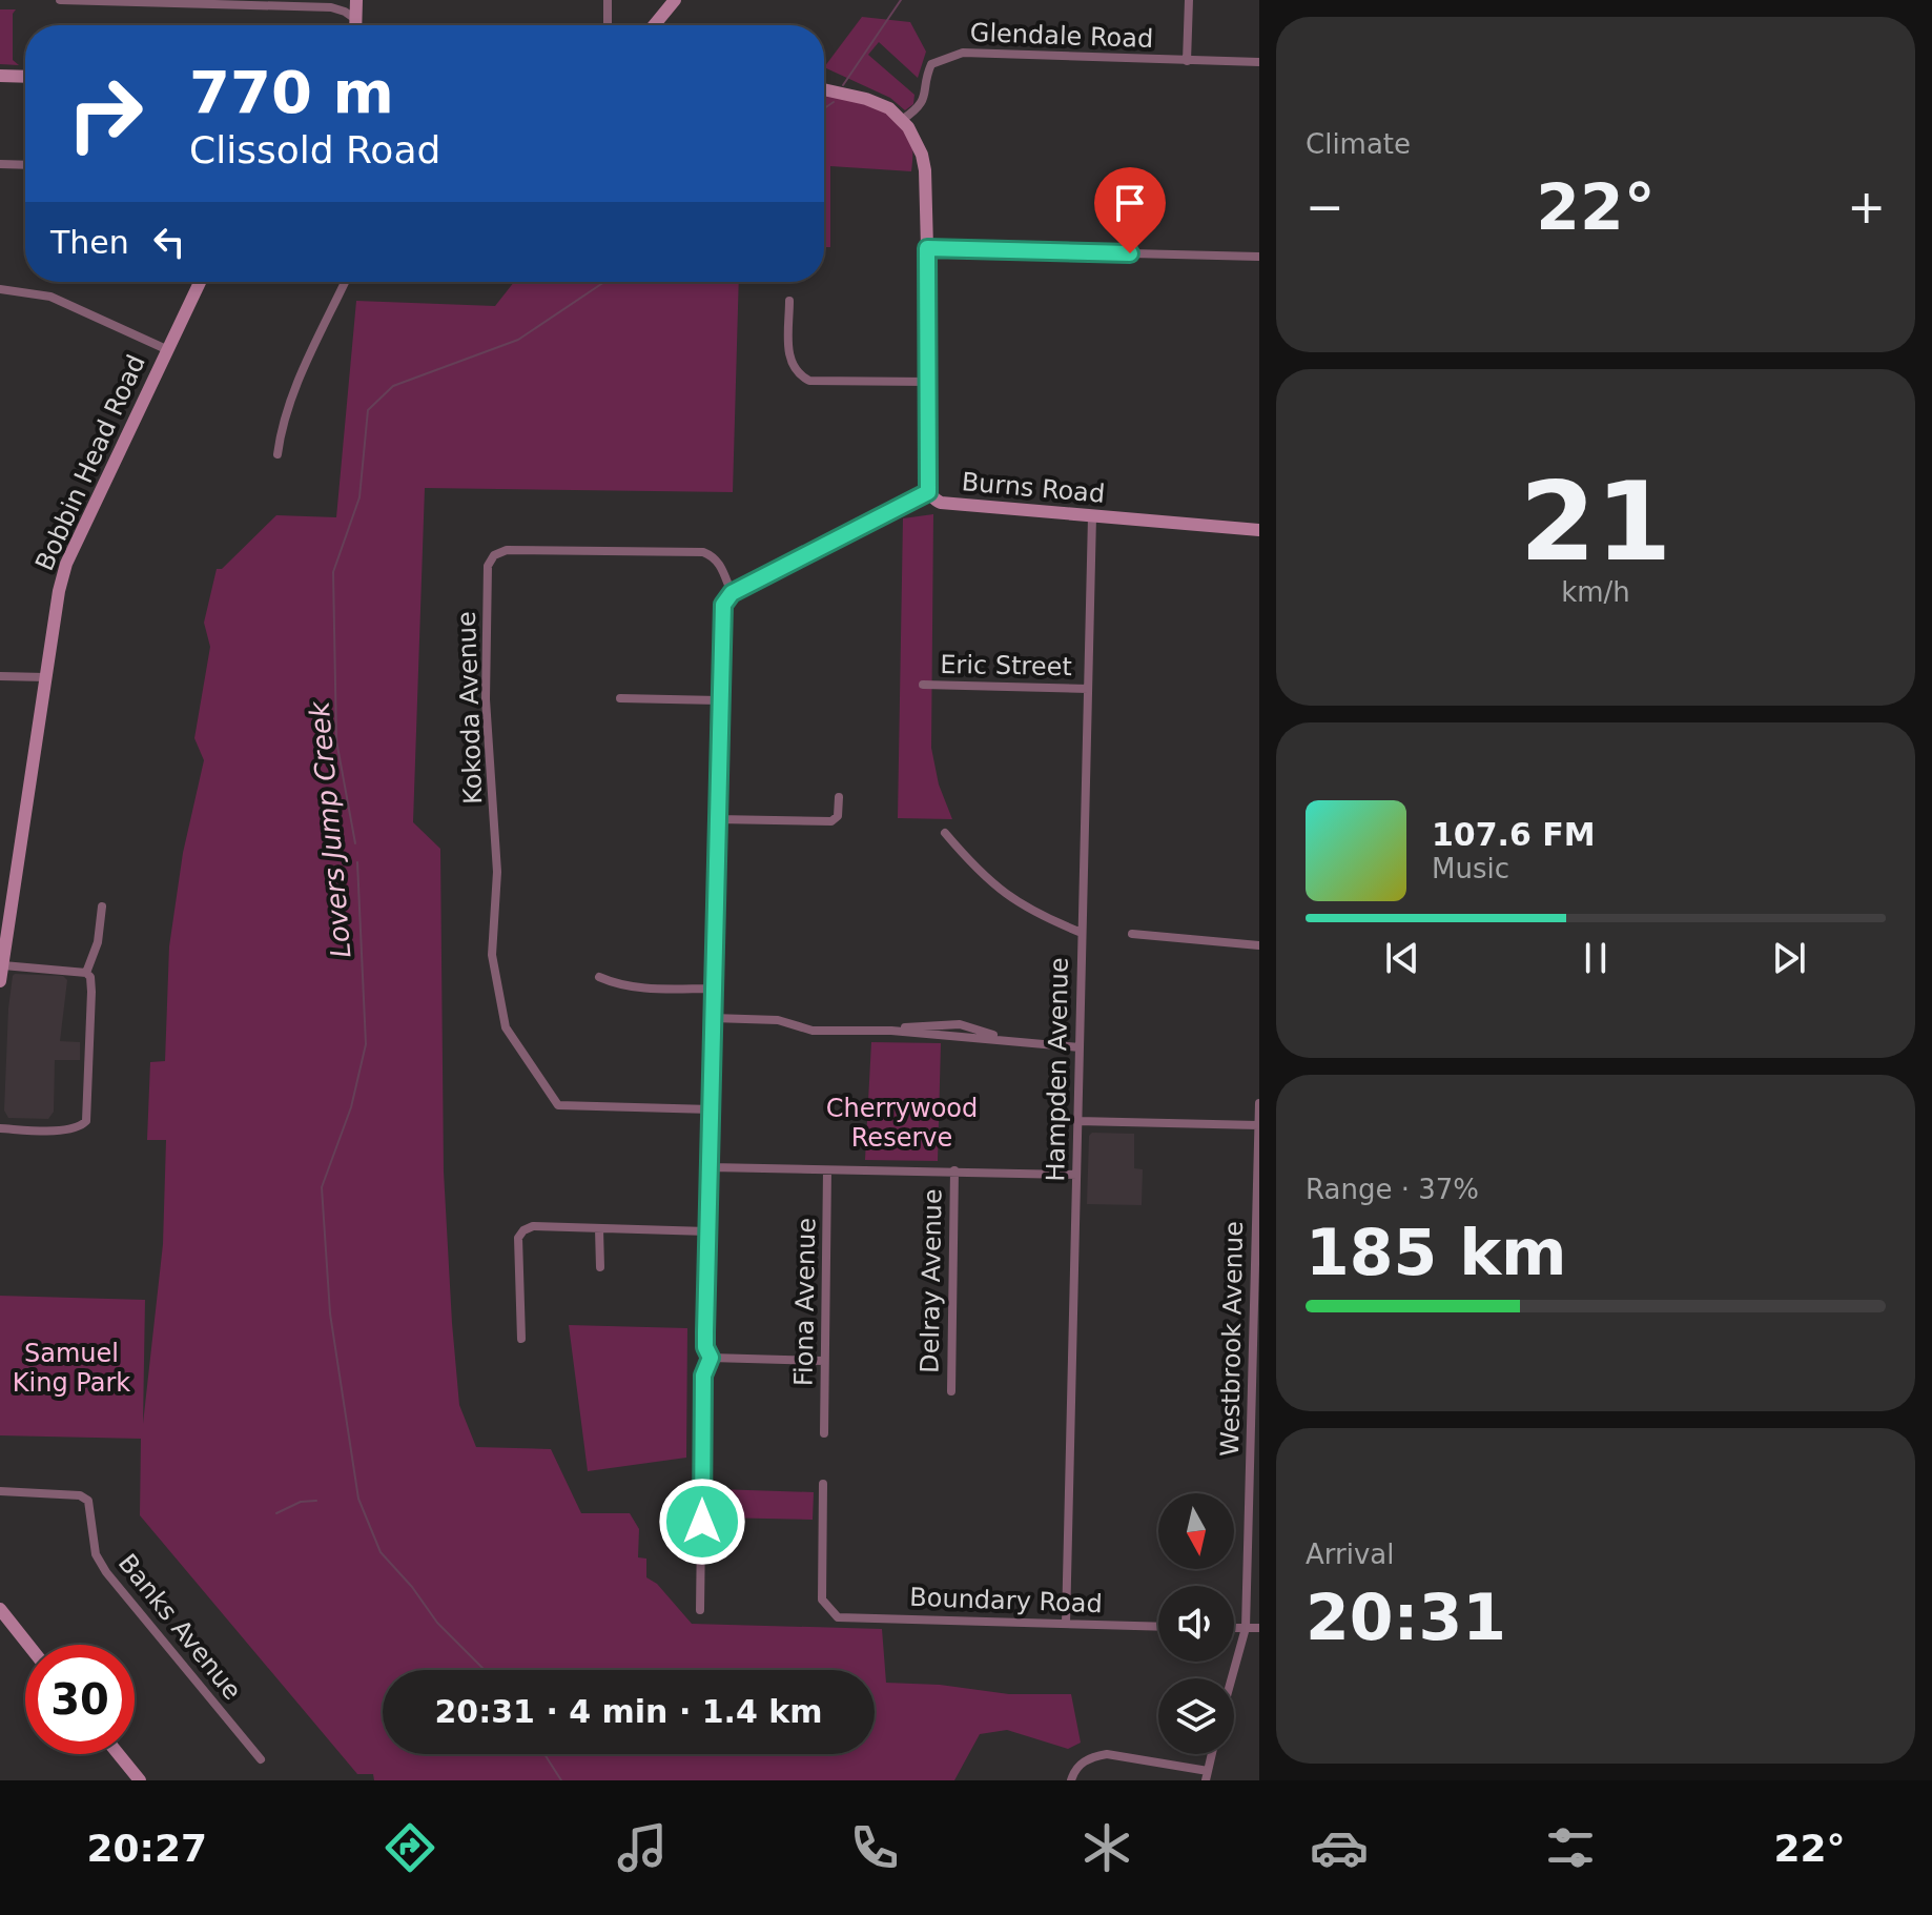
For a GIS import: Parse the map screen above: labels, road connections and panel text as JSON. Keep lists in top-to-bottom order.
{
  "streets": {
    "main road": ["Bobbin Head Road", "Burns Road"],
    "street": [
      "Glendale Road",
      "Eric Street",
      "Kokoda Avenue",
      "Hampden Avenue",
      "Delray Avenue",
      "Fiona Avenue",
      "Westbrook Avenue",
      "Boundary Road",
      "Banks Avenue"
    ]
  },
  "crossings": [
    ["Glendale Road", "Burns Road"],
    ["Burns Road", "Hampden Avenue"],
    ["Eric Street", "Hampden Avenue"],
    ["Hampden Avenue", "Boundary Road"]
  ],
  "water": ["Lovers Jump Creek"],
  "parks": ["Cherrywood Reserve", "Samuel King Park"],
  "north": "bottom",
  "page": {
    "tile": [
      "Climate",
      ["21", "km/h"],
      ["Range · 37%", "185 km"],
      ["Arrival", "20:31"]
    ],
    "turn": ["770 m", "Clissold Road"],
    "heat": ["−", "22°", "+"],
    "then": "Then",
    "song": ["107.6 FM", "Music"],
    "limit": "30",
    "trip": "20:31 · 4 min · 1.4 km",
    "tabs": ["20:27", "22°"]
  }
}
